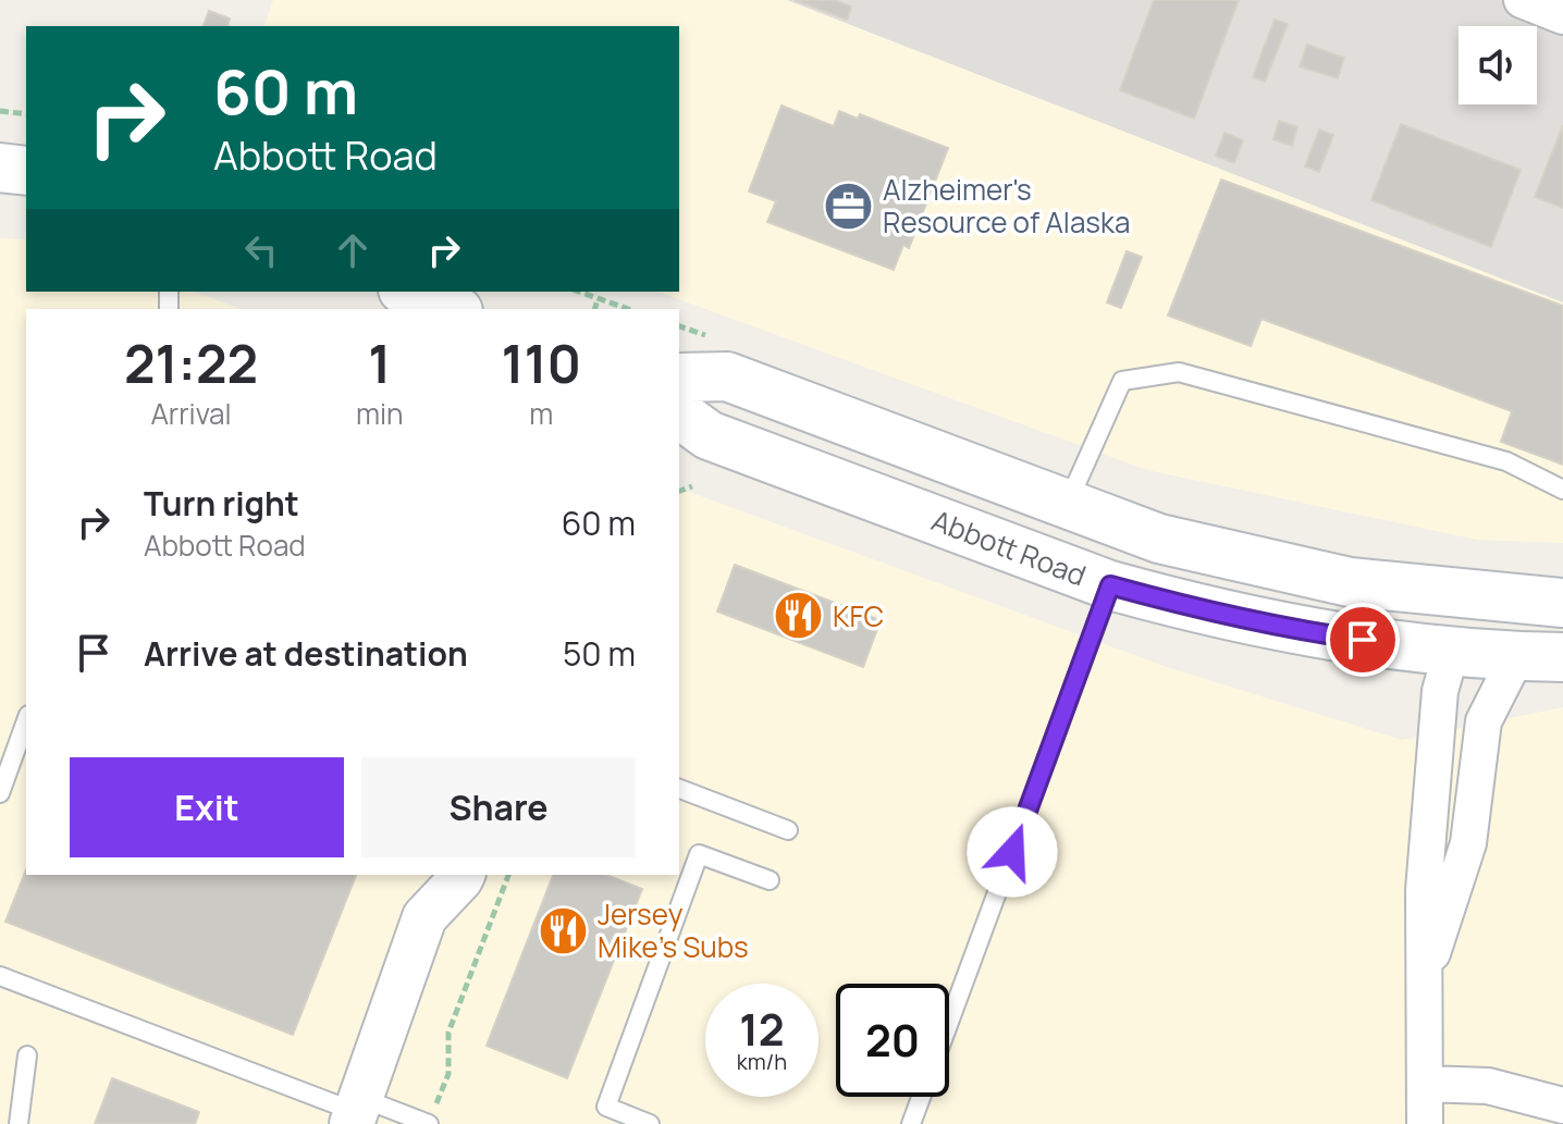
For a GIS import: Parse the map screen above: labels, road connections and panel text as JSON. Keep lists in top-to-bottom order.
{
  "streets": {
    "main road": ["Abbott Road"]
  },
  "places": {
    "office": ["Alzheimer's Resource of Alaska"],
    "restaurant": ["KFC", "Jersey Mike's Subs"]
  },
  "page": {
    "turn": ["60 m", "Abbott Road"],
    "eta": [
      "21:22",
      "Arrival",
      "1",
      "min",
      "110",
      "m"
    ],
    "list": [
      {
        "name": "Turn right",
        "note": "Abbott Road",
        "value": "60 m"
      },
      {
        "name": "Arrive at destination",
        "value": "50 m"
      }
    ],
    "buttons": ["Exit", "Share"],
    "speed": "12 km/h",
    "limit": "20"
  }
}
